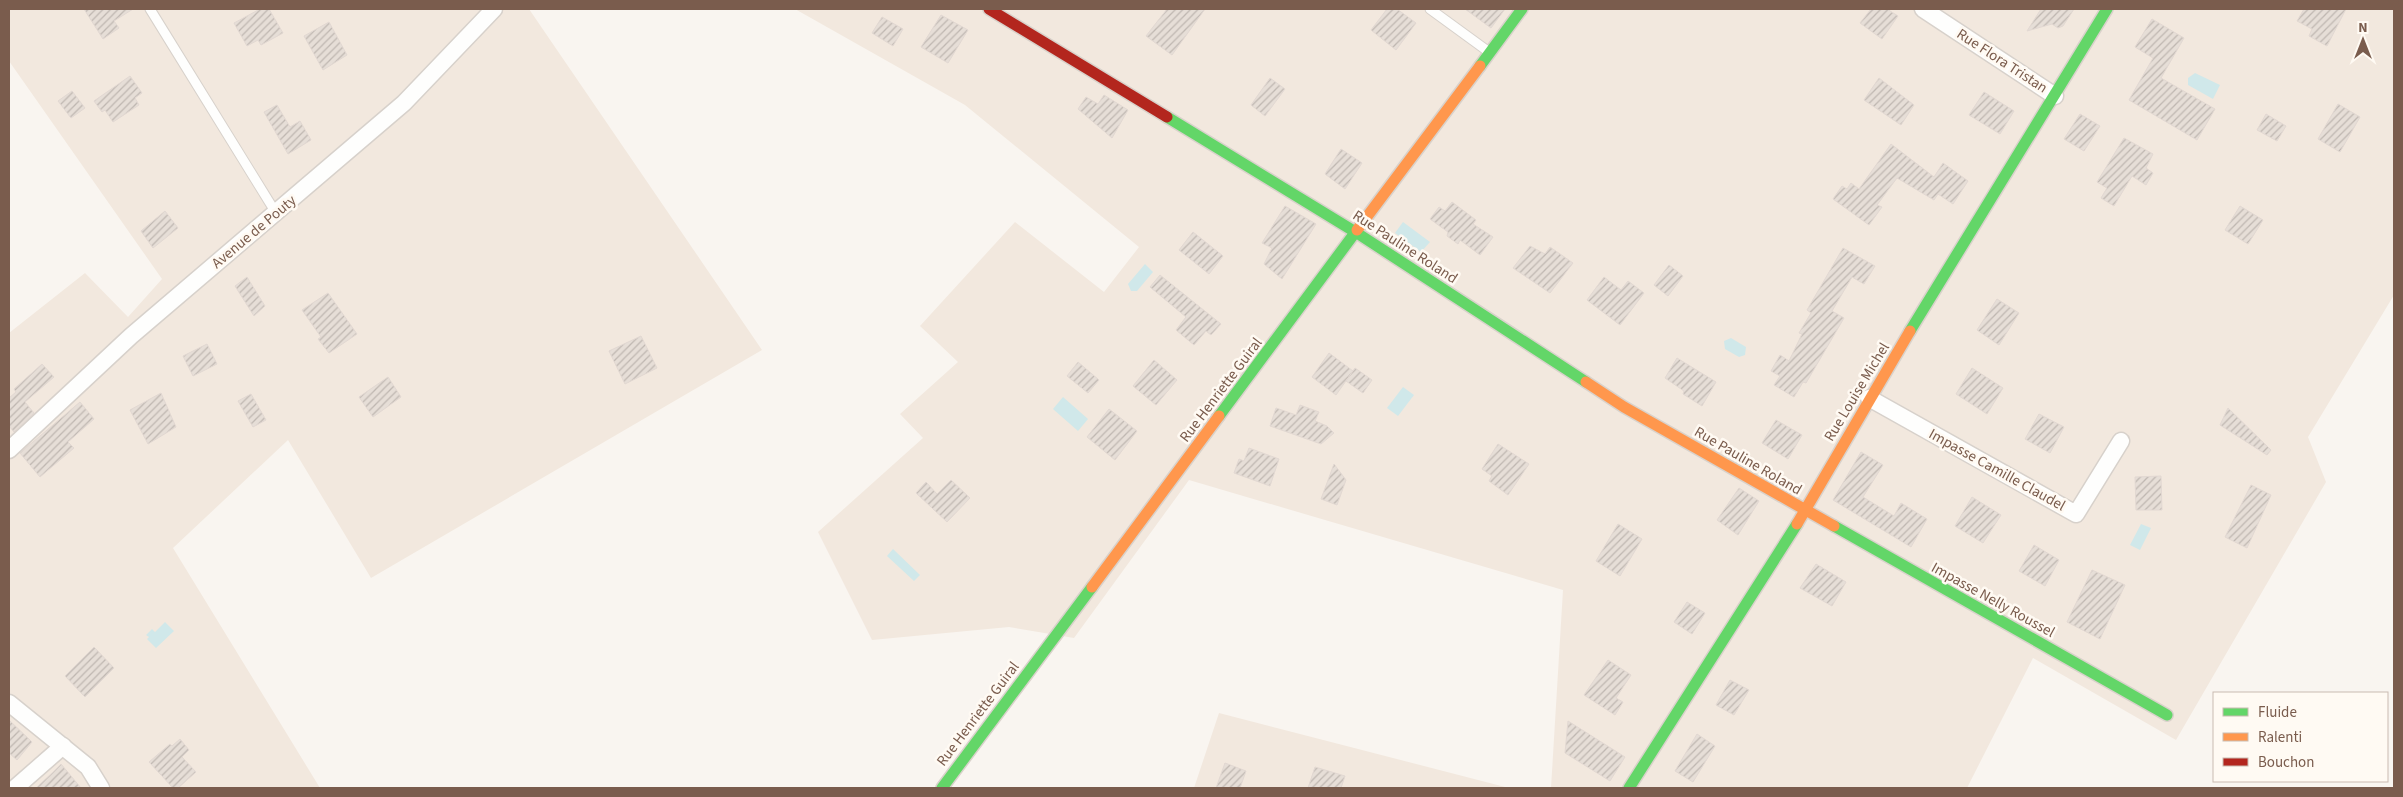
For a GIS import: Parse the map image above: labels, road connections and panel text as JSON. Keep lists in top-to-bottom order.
{
  "streets": {
    "street": [
      "Rue Flora Tristan",
      "Avenue de Pouty",
      "Rue Pauline Roland",
      "Rue Henriette Guiral",
      "Rue Louise Michel",
      "Impasse Camille Claudel",
      "Impasse Nelly Roussel"
    ]
  },
  "crossings": [
    ["Rue Flora Tristan", "Rue Louise Michel"],
    ["Rue Pauline Roland", "Rue Henriette Guiral"],
    ["Rue Pauline Roland", "Rue Louise Michel"],
    ["Rue Pauline Roland", "Impasse Nelly Roussel"],
    ["Rue Louise Michel", "Impasse Camille Claudel"],
    ["Rue Louise Michel", "Impasse Nelly Roussel"]
  ],
  "legend": ["Fluide", "Ralenti", "Bouchon"],
  "north": "top"
}
